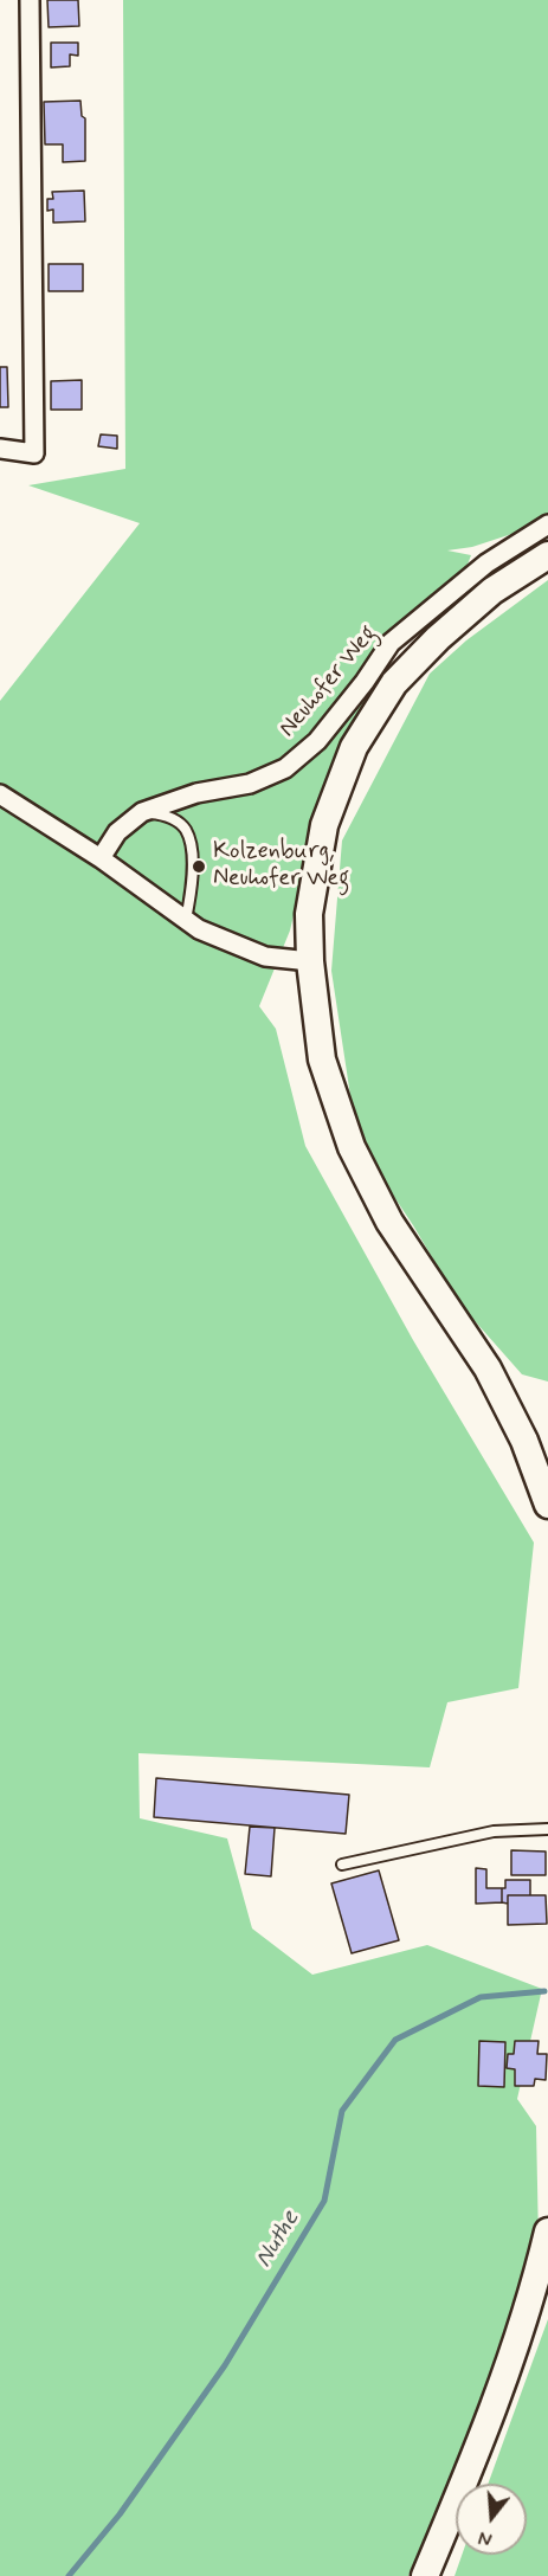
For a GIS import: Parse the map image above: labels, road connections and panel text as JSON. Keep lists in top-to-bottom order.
{
  "streets": {
    "street": ["Neuhofer Weg"]
  },
  "water": ["Nuthe"],
  "places": ["Kolzenburg, Neuhofer Weg"],
  "north": "bottom"
}
